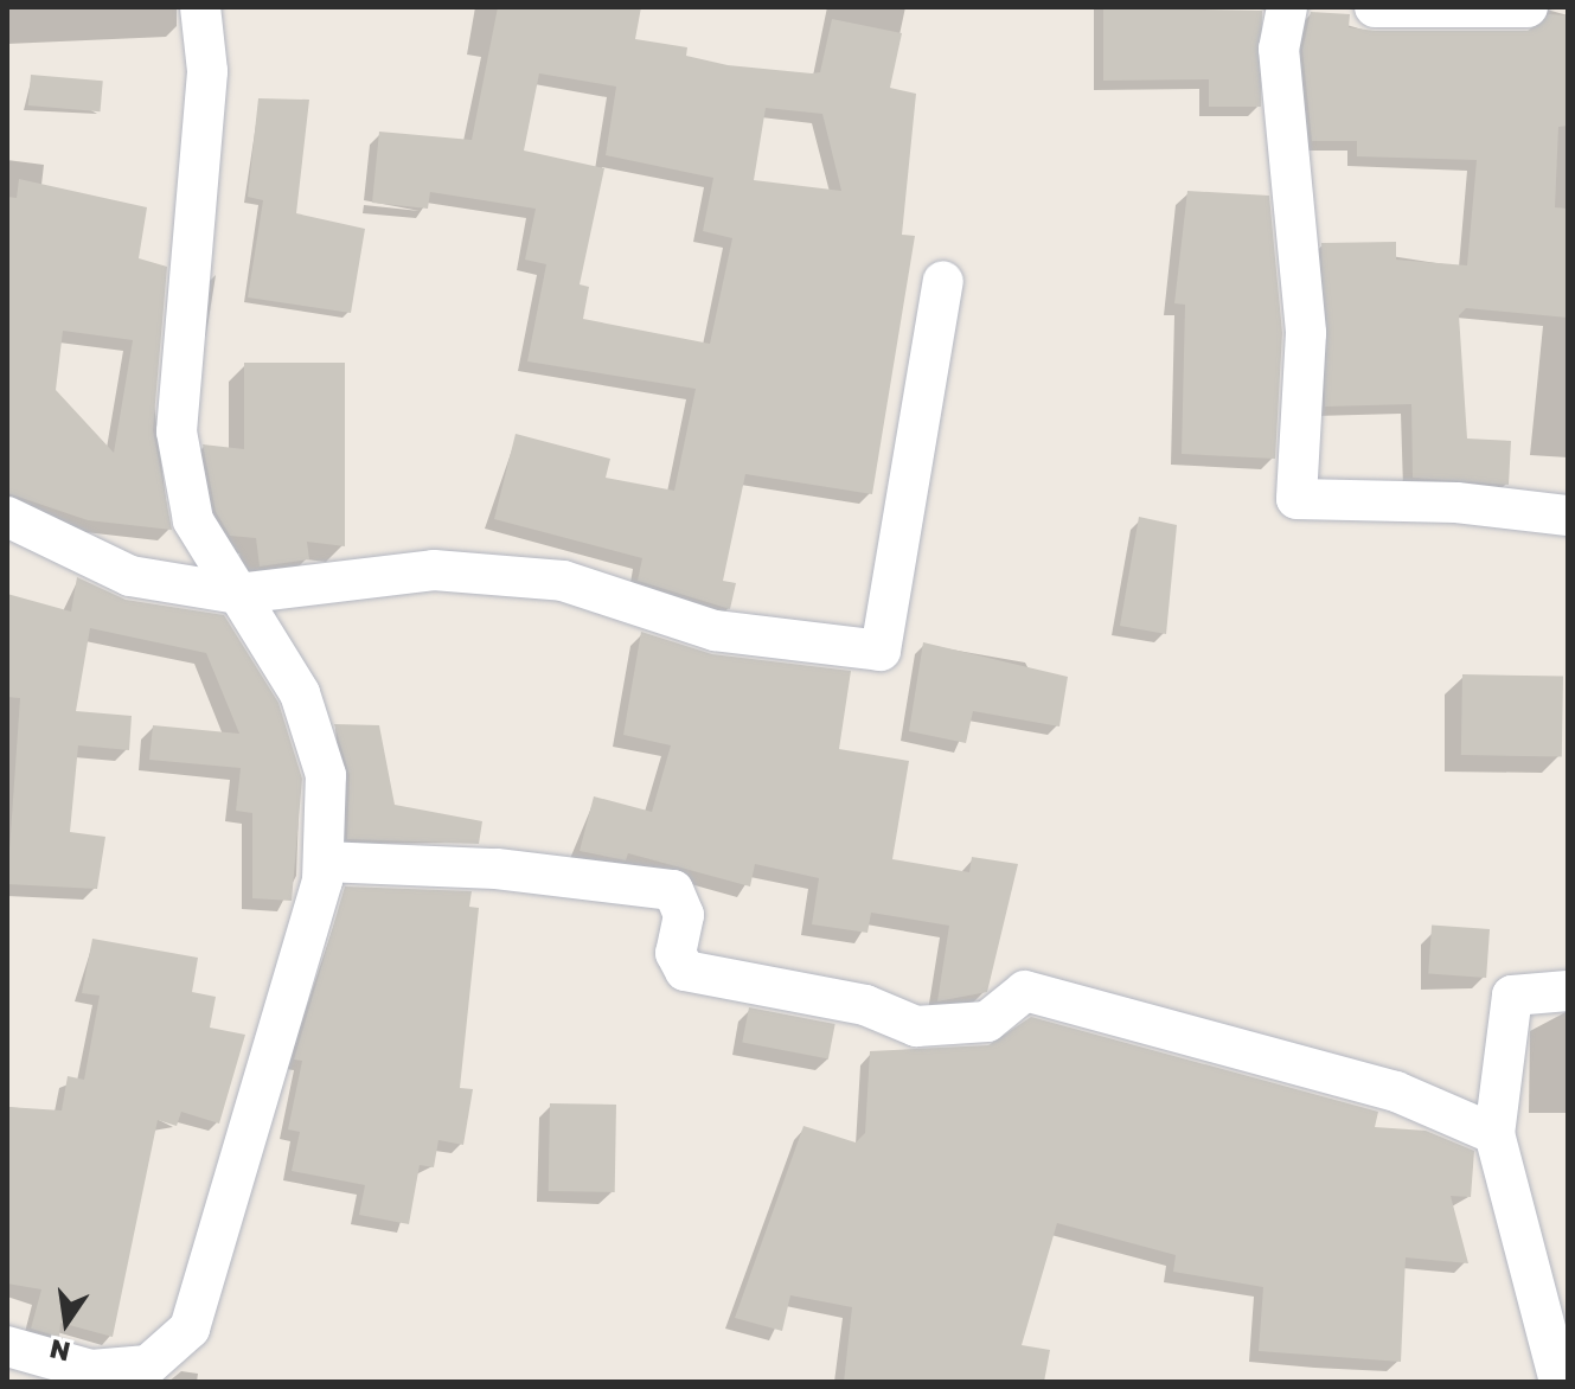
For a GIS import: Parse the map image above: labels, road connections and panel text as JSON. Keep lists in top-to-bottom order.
{
  "north": "bottom"
}
